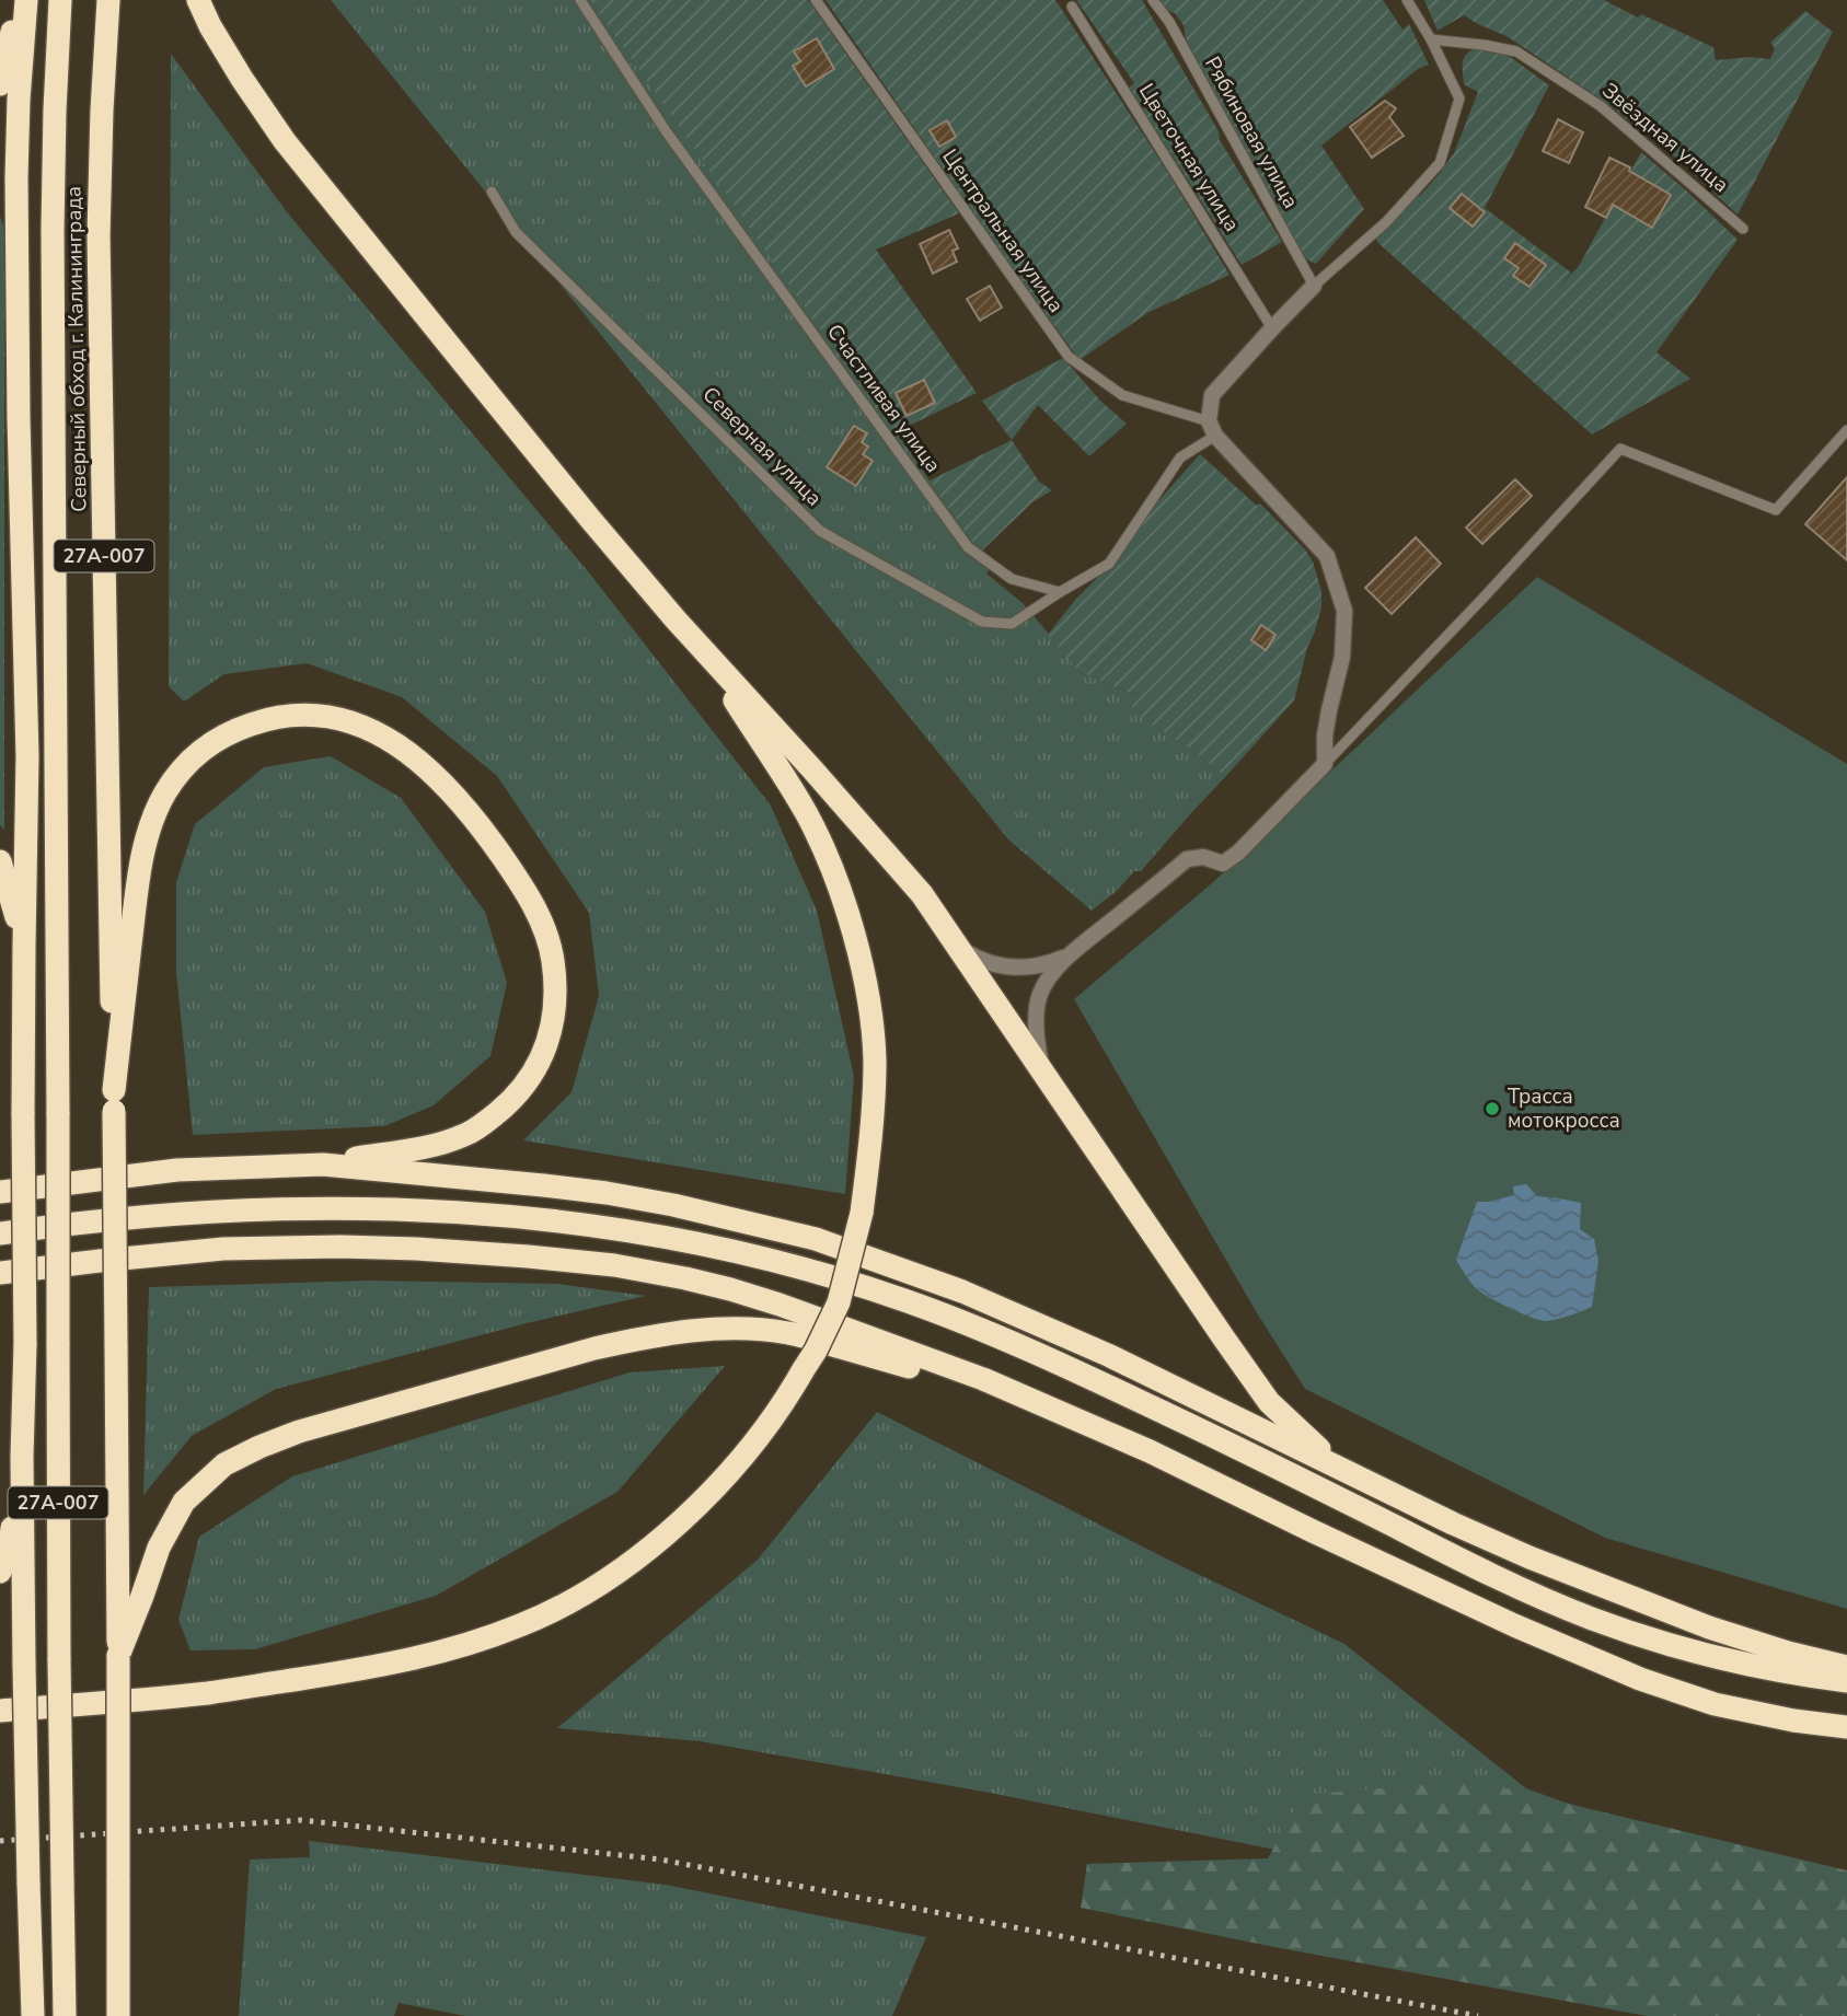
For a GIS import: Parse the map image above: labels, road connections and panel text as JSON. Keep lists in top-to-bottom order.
{
  "streets": {
    "highway": ["Северный обход г. Калининграда", "27А-007"],
    "lane": [
      "Рябиновая улица",
      "Звёздная улица",
      "Цветочная улица",
      "Центральная улица",
      "Счастливая улица",
      "Северная улица"
    ]
  },
  "crossings": [
    ["Северный обход г. Калининграда", "27А-007"],
    ["Счастливая улица", "Северная улица"]
  ],
  "places": ["Трасса мотокросса"]
}
